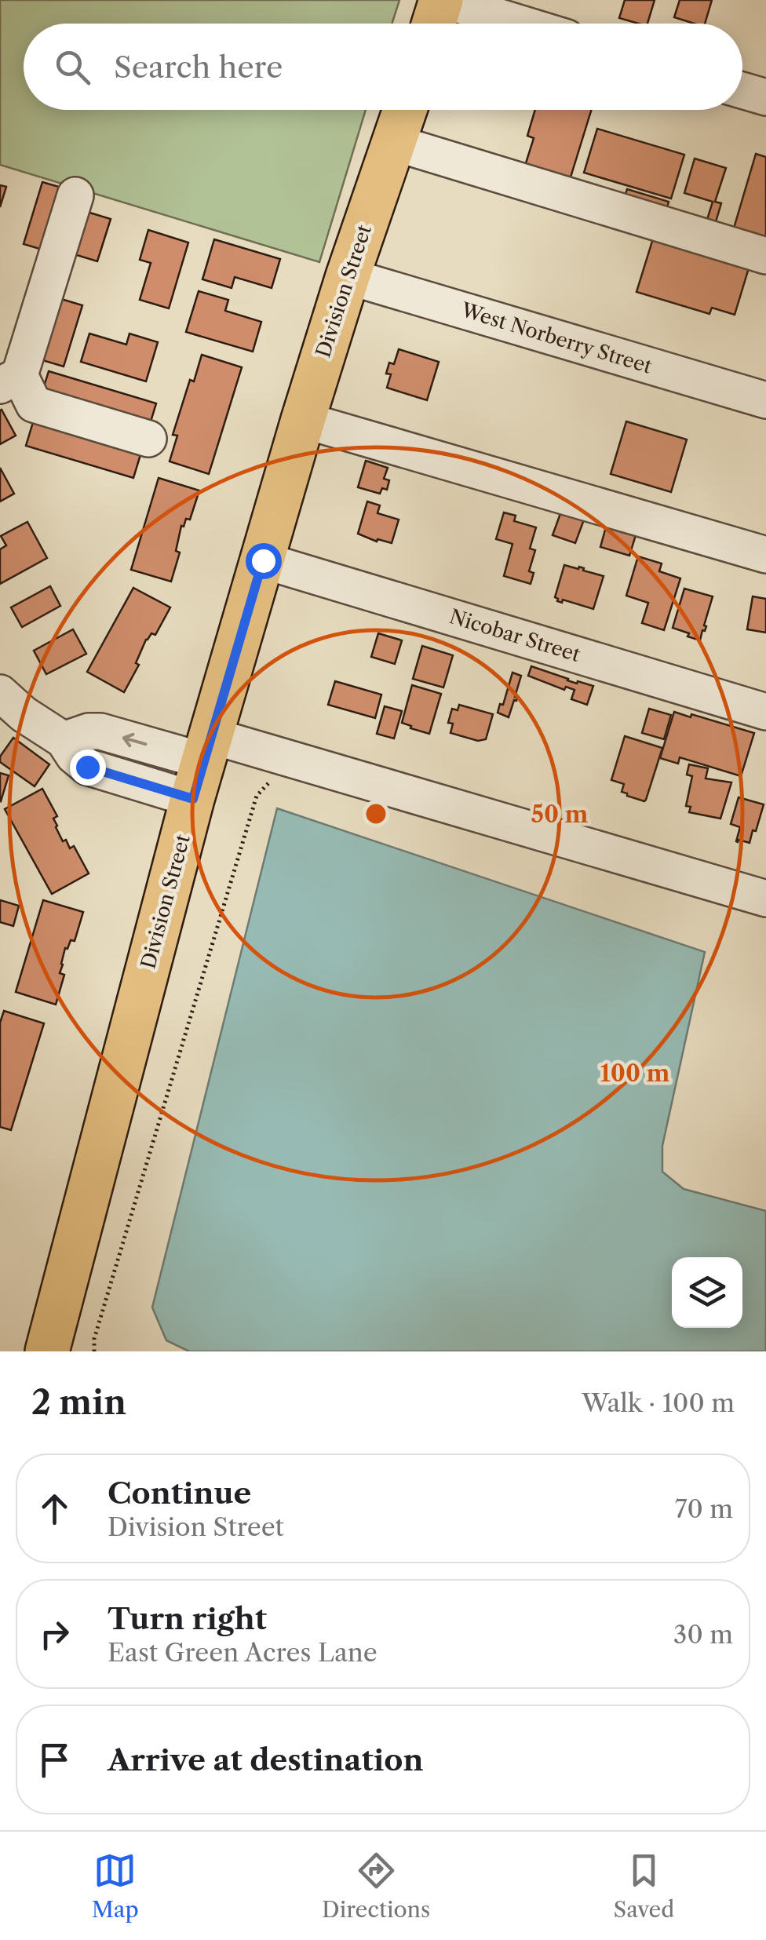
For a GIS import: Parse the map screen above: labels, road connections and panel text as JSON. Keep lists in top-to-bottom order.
{
  "streets": {
    "main road": ["Division Street"],
    "street": ["West Norberry Street", "Nicobar Street"]
  },
  "crossings": [
    ["Division Street", "West Norberry Street"],
    ["Division Street", "Nicobar Street"]
  ],
  "page": {
    "search": "Search here",
    "heading": ["2 min", "Walk · 100 m"],
    "list": [
      ["Continue", "Division Street", "70 m"],
      ["Turn right", "East Green Acres Lane", "30 m"],
      "Arrive at destination"
    ],
    "nav": ["Map", "Directions", "Saved"]
  },
  "rings": ["50 m", "100 m"]
}
